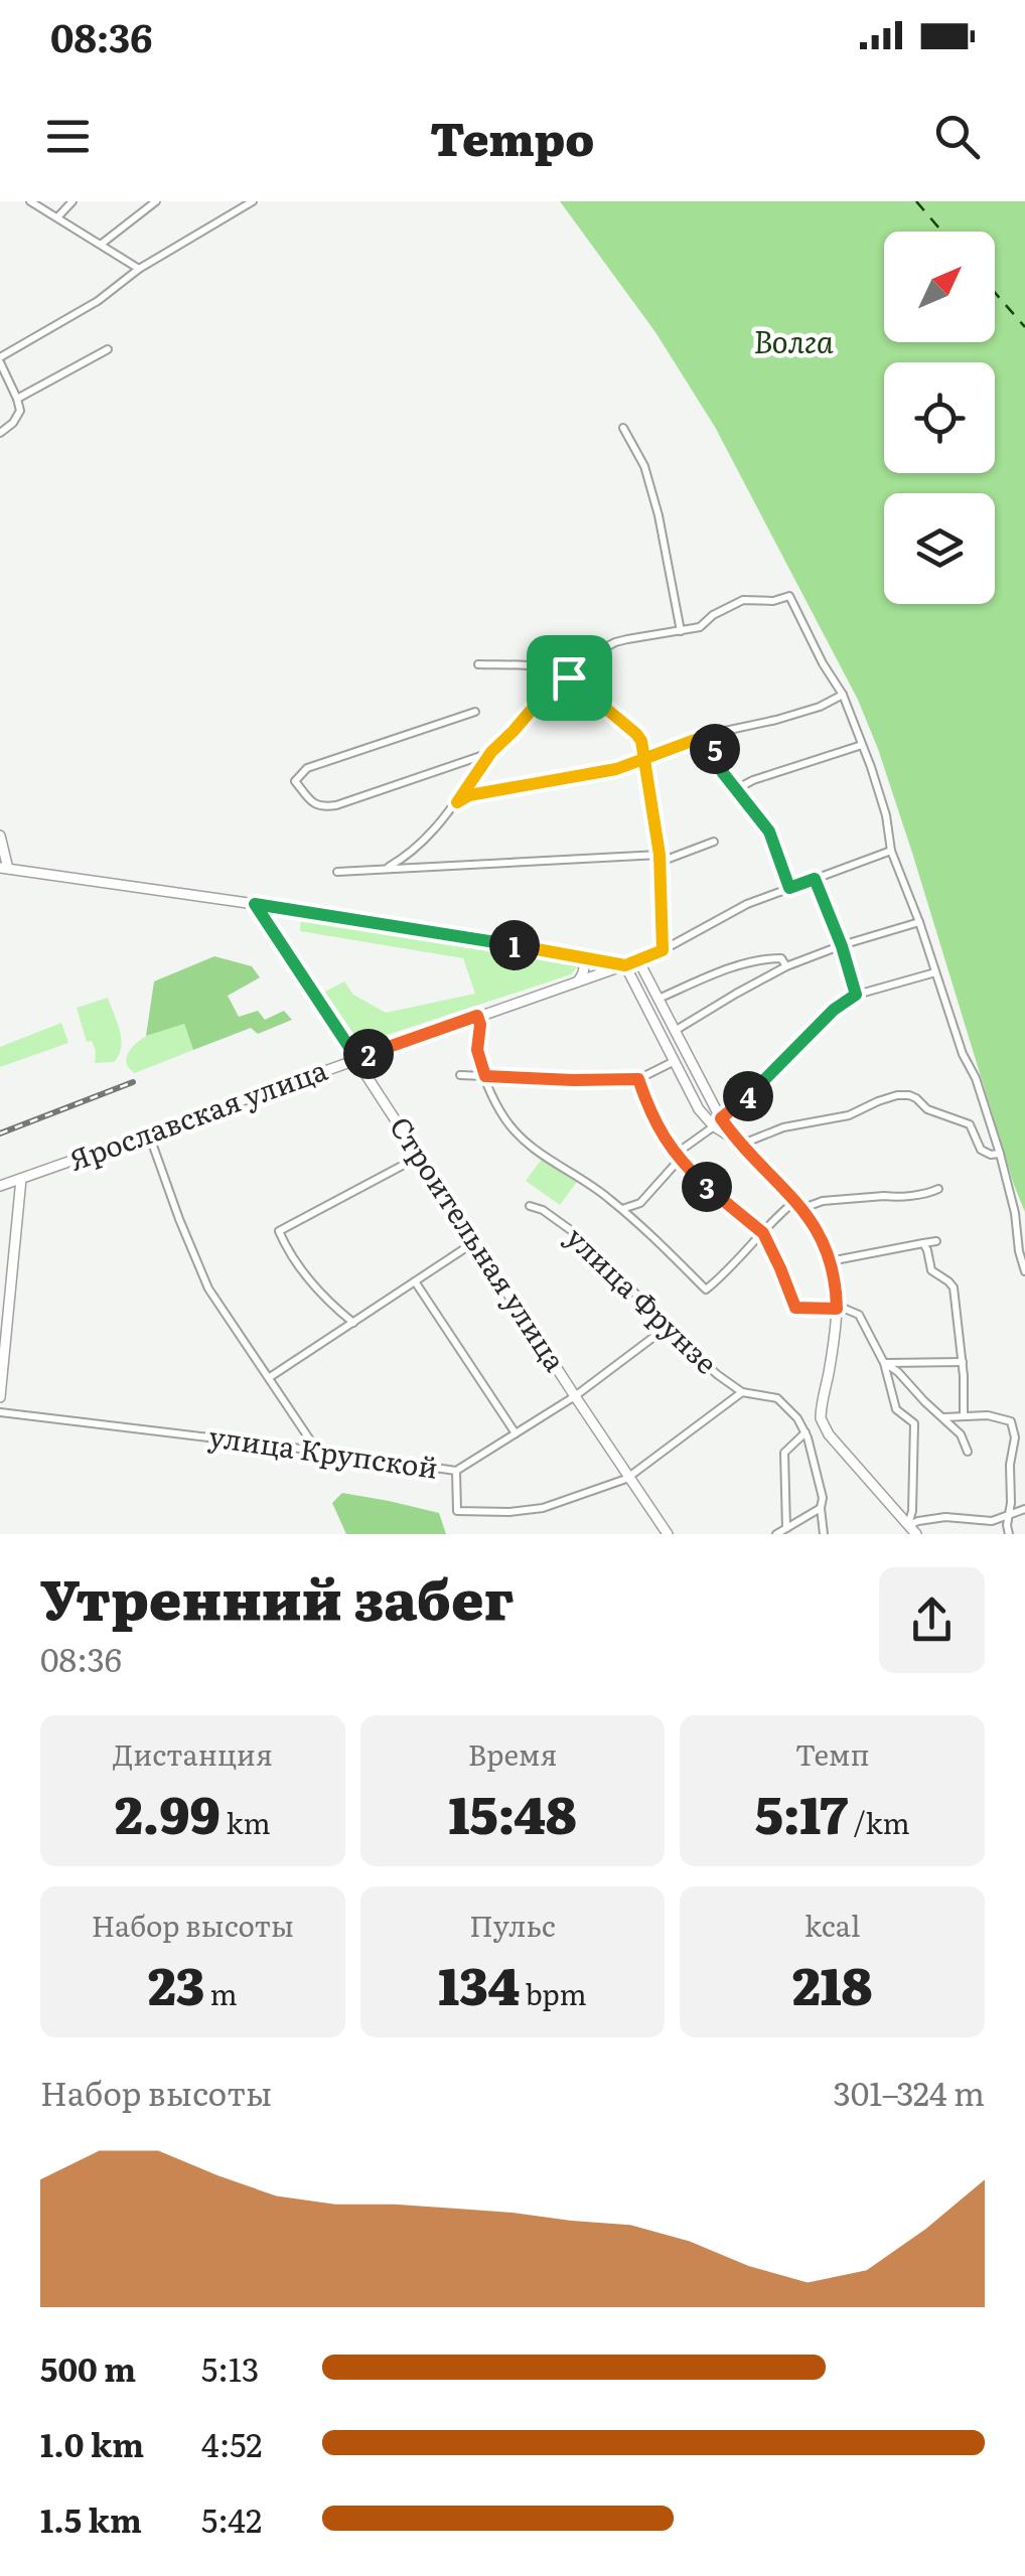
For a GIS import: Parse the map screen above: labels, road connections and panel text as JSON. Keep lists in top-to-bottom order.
{
  "streets": {
    "street": [
      "Ярославская улица",
      "Строительная улица",
      "улица Фрунзе",
      "улица Крупской"
    ]
  },
  "crossings": [
    ["Ярославская улица", "Строительная улица"],
    ["Строительная улица", "улица Крупской"],
    ["улица Фрунзе", "улица Крупской"]
  ],
  "water": ["Волга"],
  "north": "top right",
  "page": {
    "status": "08:36",
    "header": "Tempo",
    "pins": [
      "5",
      "1",
      "2",
      "4",
      "3"
    ],
    "heading": ["Утренний забег", "08:36"],
    "stats": [
      ["Дистанция", "2.99 km"],
      ["Время", "15:48"],
      ["Темп", "5:17 /km"],
      ["Набор высоты", "23 m"],
      ["Пульс", "134 bpm"],
      ["kcal", "218"]
    ],
    "chart": ["Набор высоты", "301–324 m"],
    "list": [
      {
        "name": "500 m",
        "note": "5:13"
      },
      {
        "name": "1.0 km",
        "note": "4:52"
      },
      {
        "name": "1.5 km",
        "note": "5:42"
      }
    ]
  }
}
